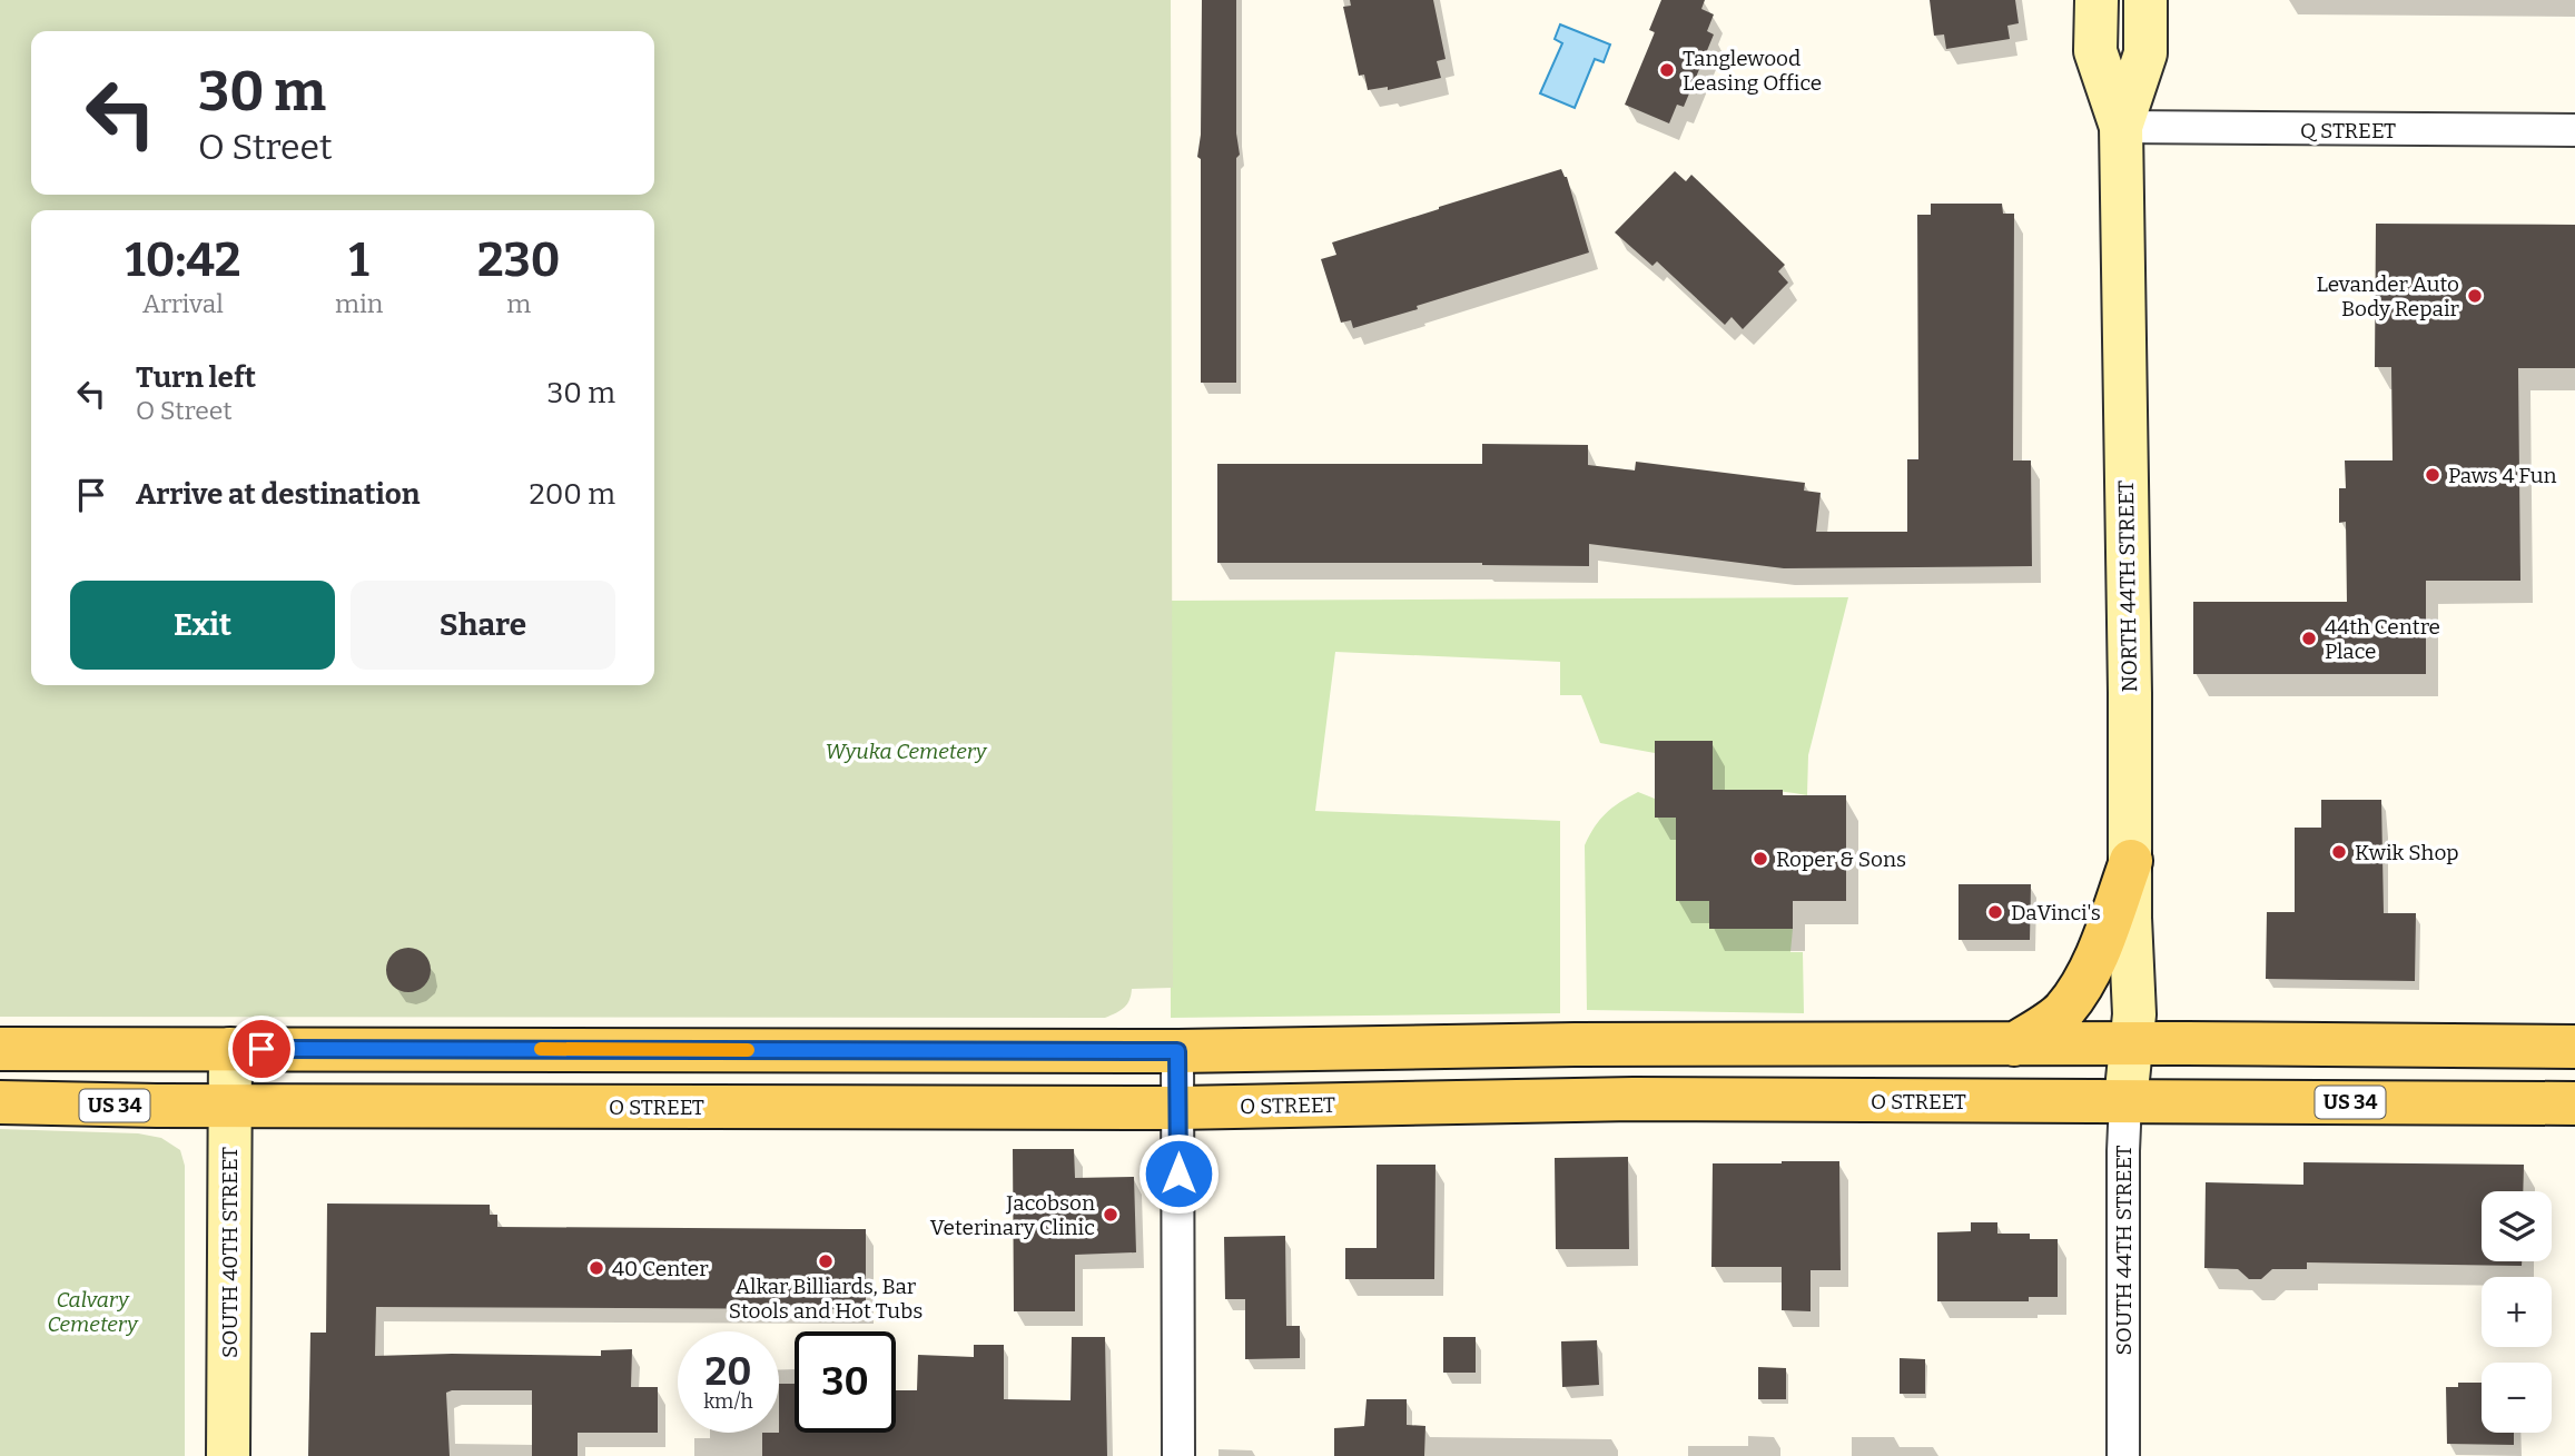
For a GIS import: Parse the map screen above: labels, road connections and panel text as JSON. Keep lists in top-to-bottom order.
{
  "streets": {
    "main road": [
      "NORTH 44TH STREET",
      "O STREET",
      "US 34",
      "SOUTH 44TH STREET",
      "SOUTH 40TH STREET"
    ],
    "street": ["Q STREET"]
  },
  "crossings": [
    ["Q STREET", "NORTH 44TH STREET"],
    ["NORTH 44TH STREET", "SOUTH 44TH STREET"],
    ["O STREET", "SOUTH 44TH STREET"],
    ["O STREET", "SOUTH 40TH STREET"]
  ],
  "parks": ["Wyuka Cemetery", "Calvary Cemetery"],
  "places": [
    "Tanglewood Leasing Office",
    "Levander Auto Body Repair",
    "Paws 4 Fun",
    "44th Centre Place",
    "Kwik Shop",
    "Roper & Sons",
    "DaVinci's",
    "Jacobson Veterinary Clinic",
    "Alkar Billiards, Bar Stools and Hot Tubs",
    "40 Center"
  ],
  "page": {
    "turn": ["30 m", "O Street"],
    "eta": [
      "10:42",
      "Arrival",
      "1",
      "min",
      "230",
      "m"
    ],
    "list": [
      {
        "name": "Turn left",
        "note": "O Street",
        "value": "30 m"
      },
      {
        "name": "Arrive at destination",
        "value": "200 m"
      }
    ],
    "buttons": ["Exit", "Share"],
    "map_buttons": ["+", "−"],
    "speed": "20 km/h",
    "limit": "30"
  }
}
